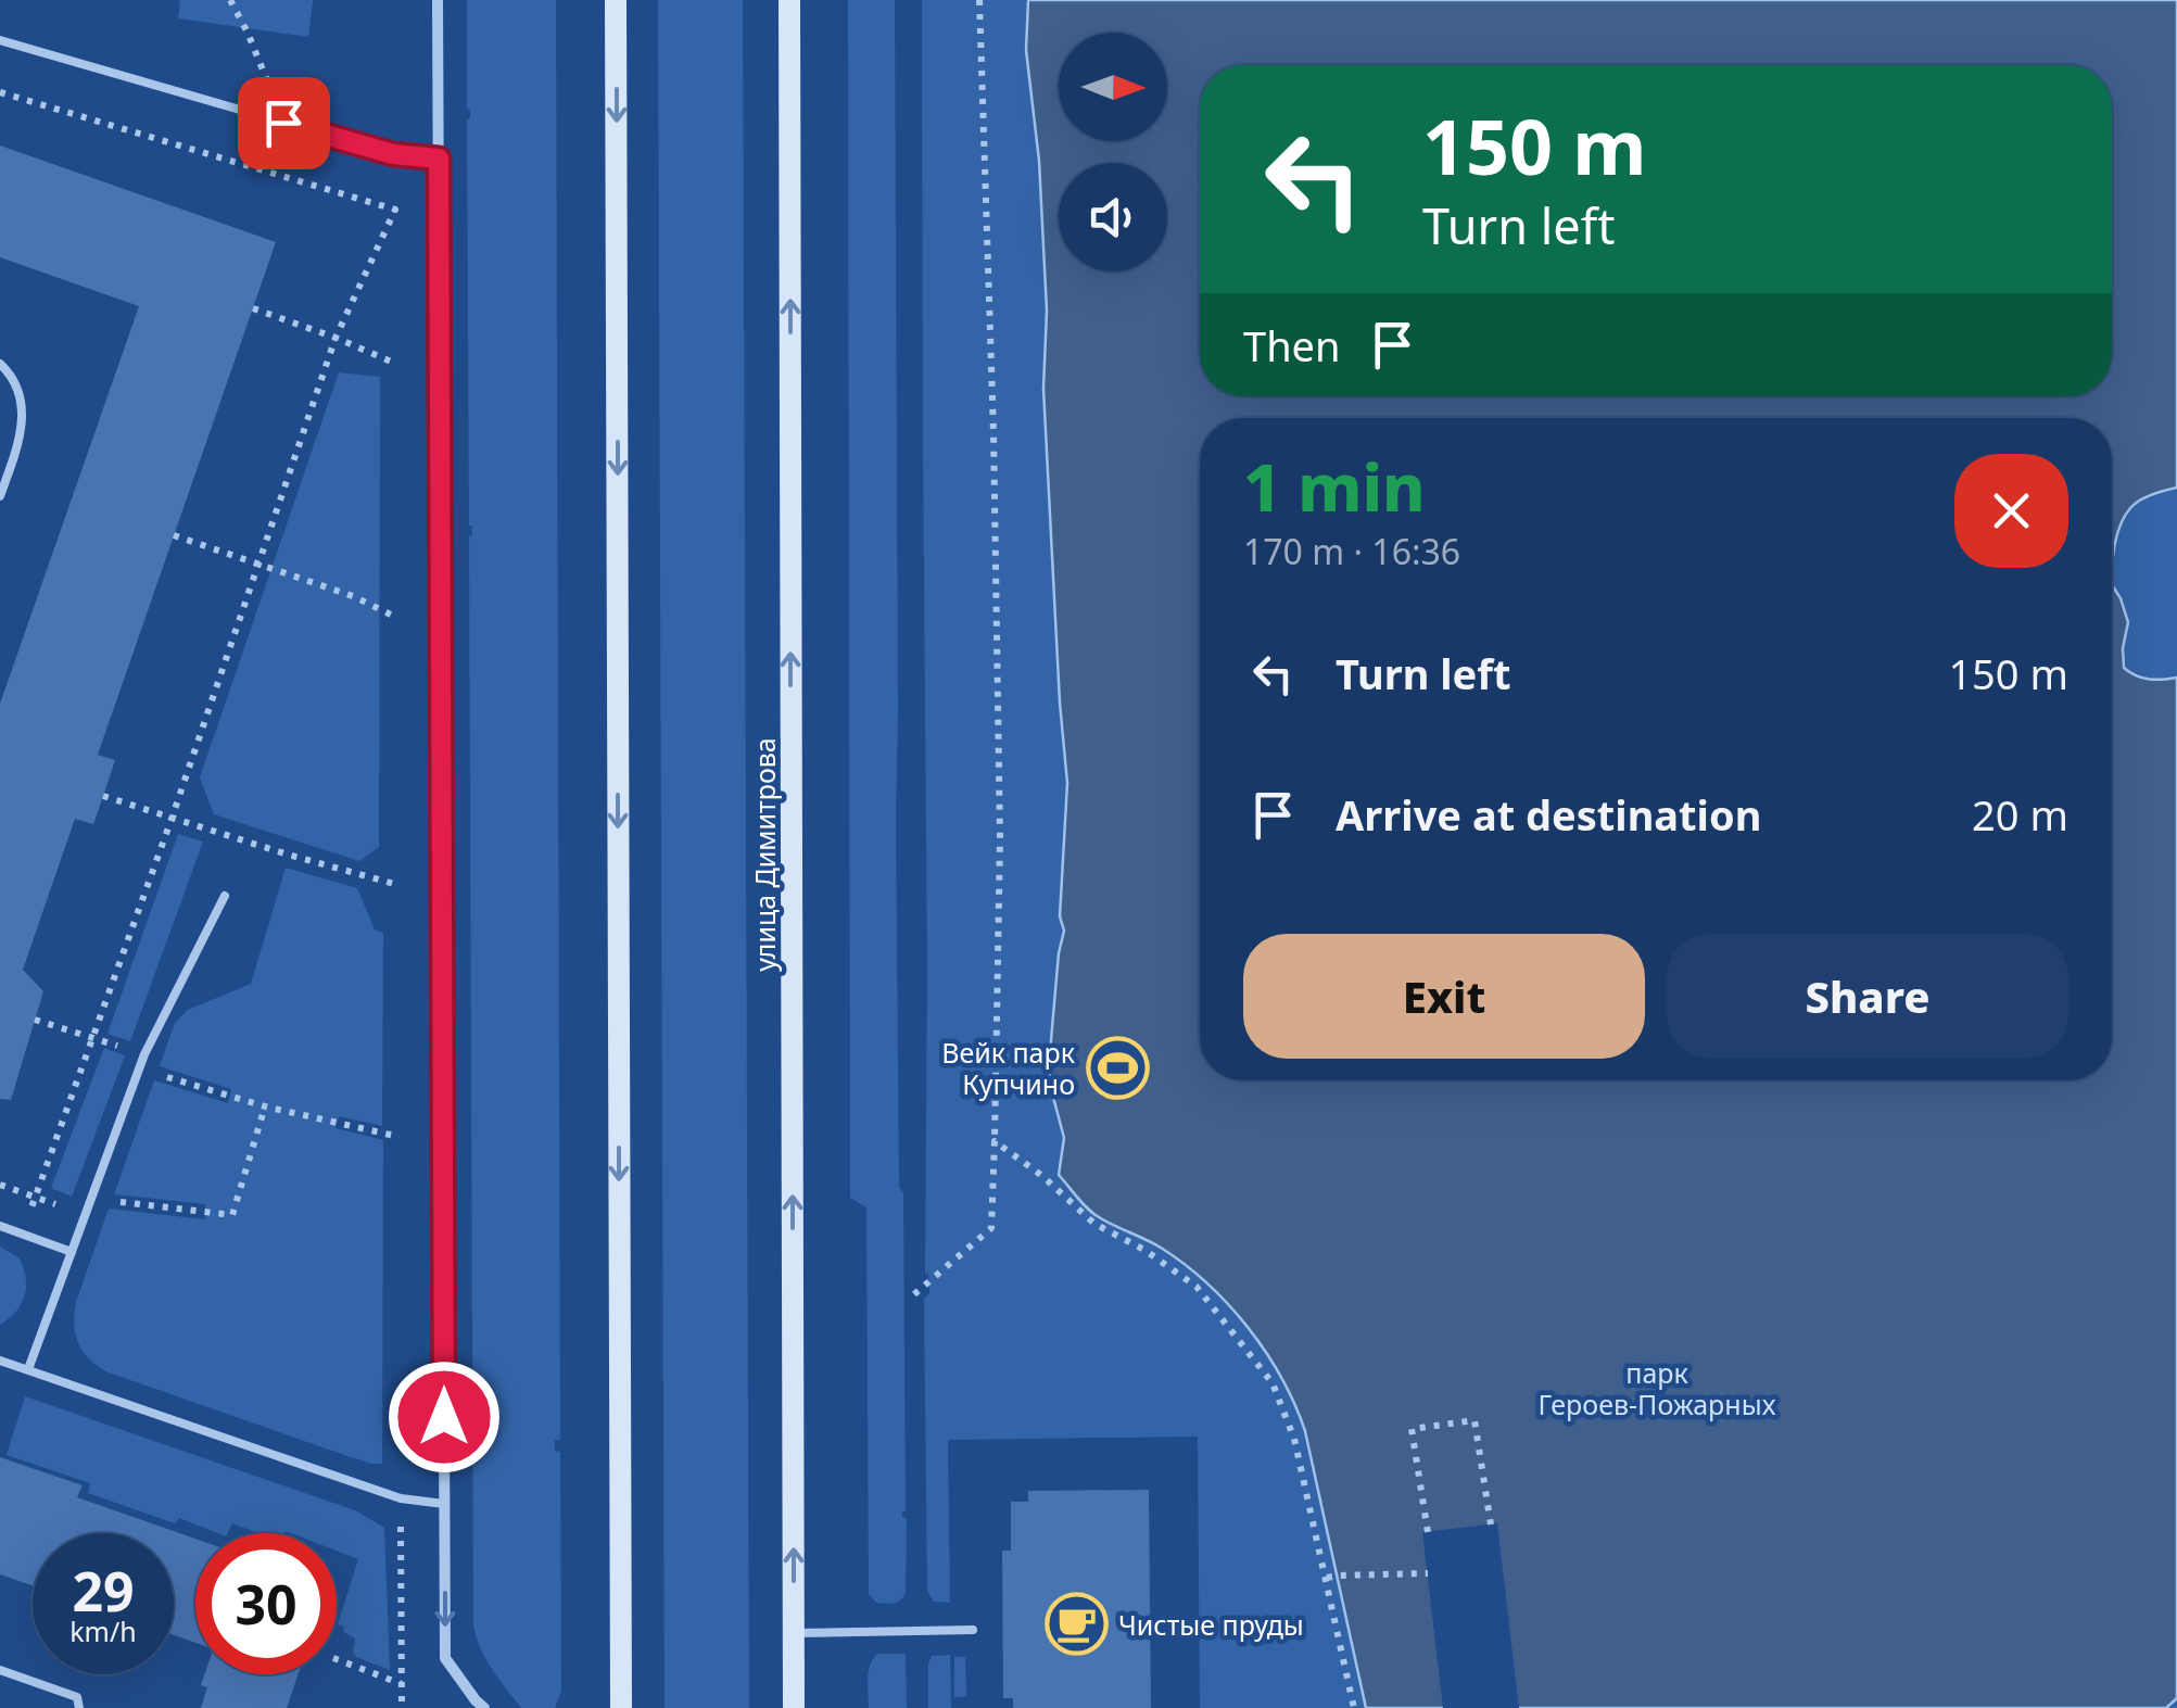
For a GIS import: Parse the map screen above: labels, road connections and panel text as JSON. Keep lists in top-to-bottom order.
{
  "streets": {
    "street": ["улица Димитрова"]
  },
  "parks": ["парк Героев-Пожарных"],
  "places": {
    "sports": ["Вейк парк Купчино"],
    "cafe": ["Чистые пруды"]
  },
  "north": "right",
  "page": {
    "turn": ["150 m", "Turn left"],
    "then": "Then",
    "heading": ["1 min", "170 m · 16:36"],
    "list": [
      {
        "name": "Turn left",
        "value": "150 m"
      },
      {
        "name": "Arrive at destination",
        "value": "20 m"
      }
    ],
    "buttons": ["Exit", "Share"],
    "speed": "29 km/h",
    "limit": "30"
  }
}
